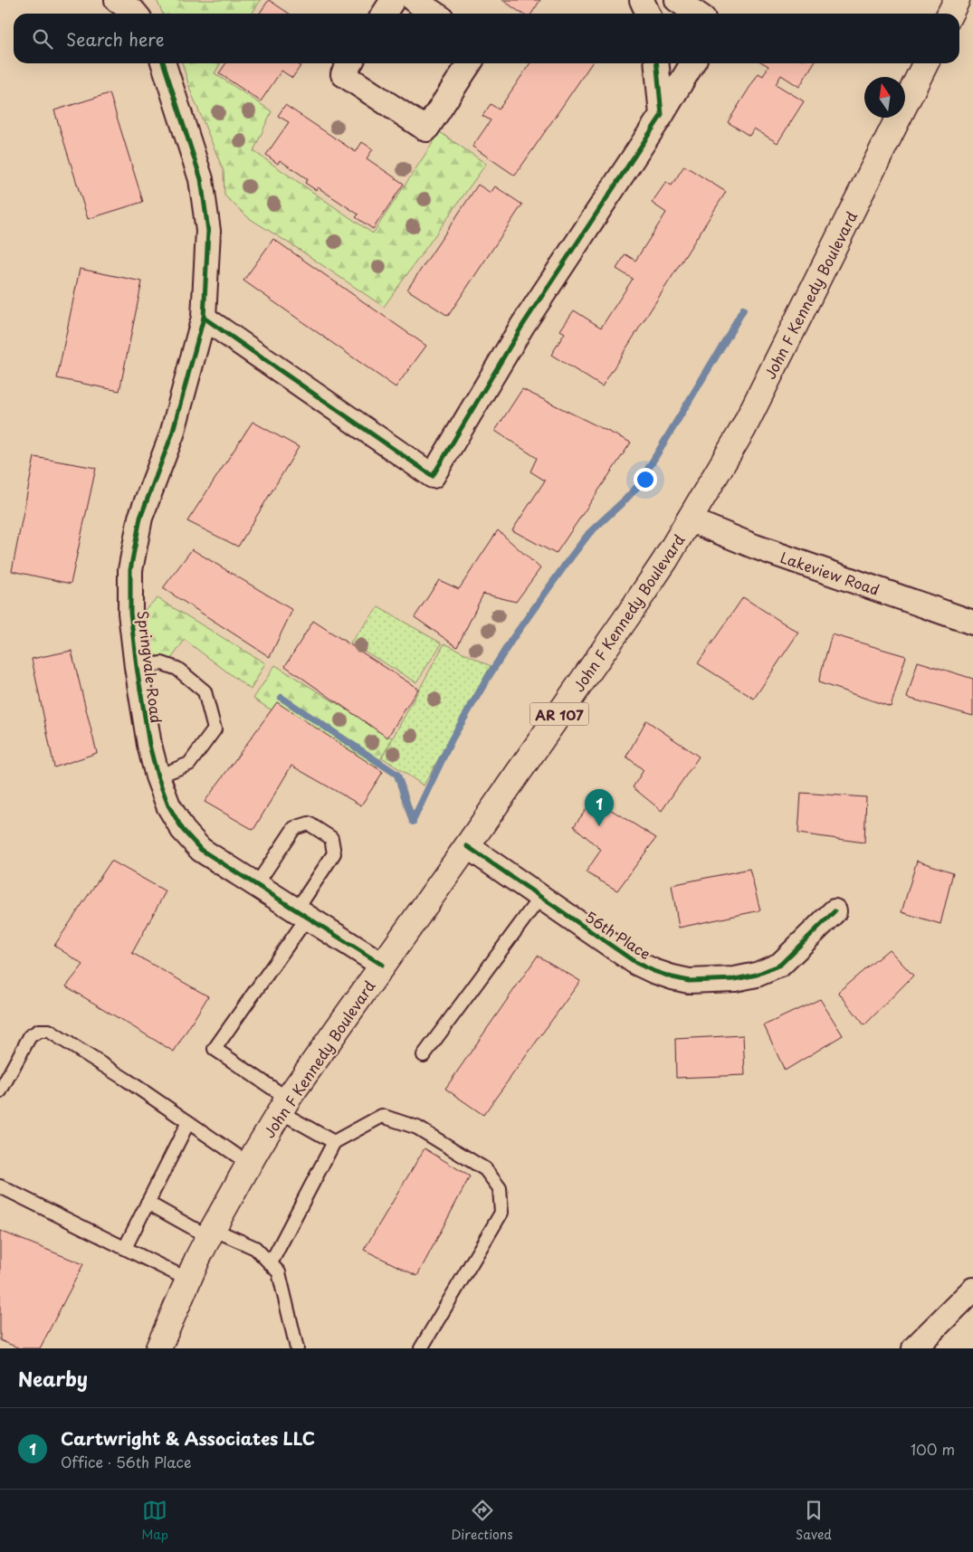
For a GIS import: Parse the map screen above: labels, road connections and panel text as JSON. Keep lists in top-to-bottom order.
{
  "streets": {
    "main road": ["John F Kennedy Boulevard", "AR 107"],
    "street": ["Lakeview Road", "Springvale Road", "56th Place"]
  },
  "crossings": [
    ["John F Kennedy Boulevard", "Lakeview Road"],
    ["John F Kennedy Boulevard", "Springvale Road"],
    ["John F Kennedy Boulevard", "56th Place"]
  ],
  "north": "top",
  "page": {
    "search": "Search here",
    "pins": "1",
    "heading": "Nearby",
    "list": [
      {
        "mark": "1",
        "name": "Cartwright & Associates LLC",
        "note": "Office · 56th Place",
        "value": "100 m"
      }
    ],
    "nav": ["Map", "Directions", "Saved"]
  }
}
